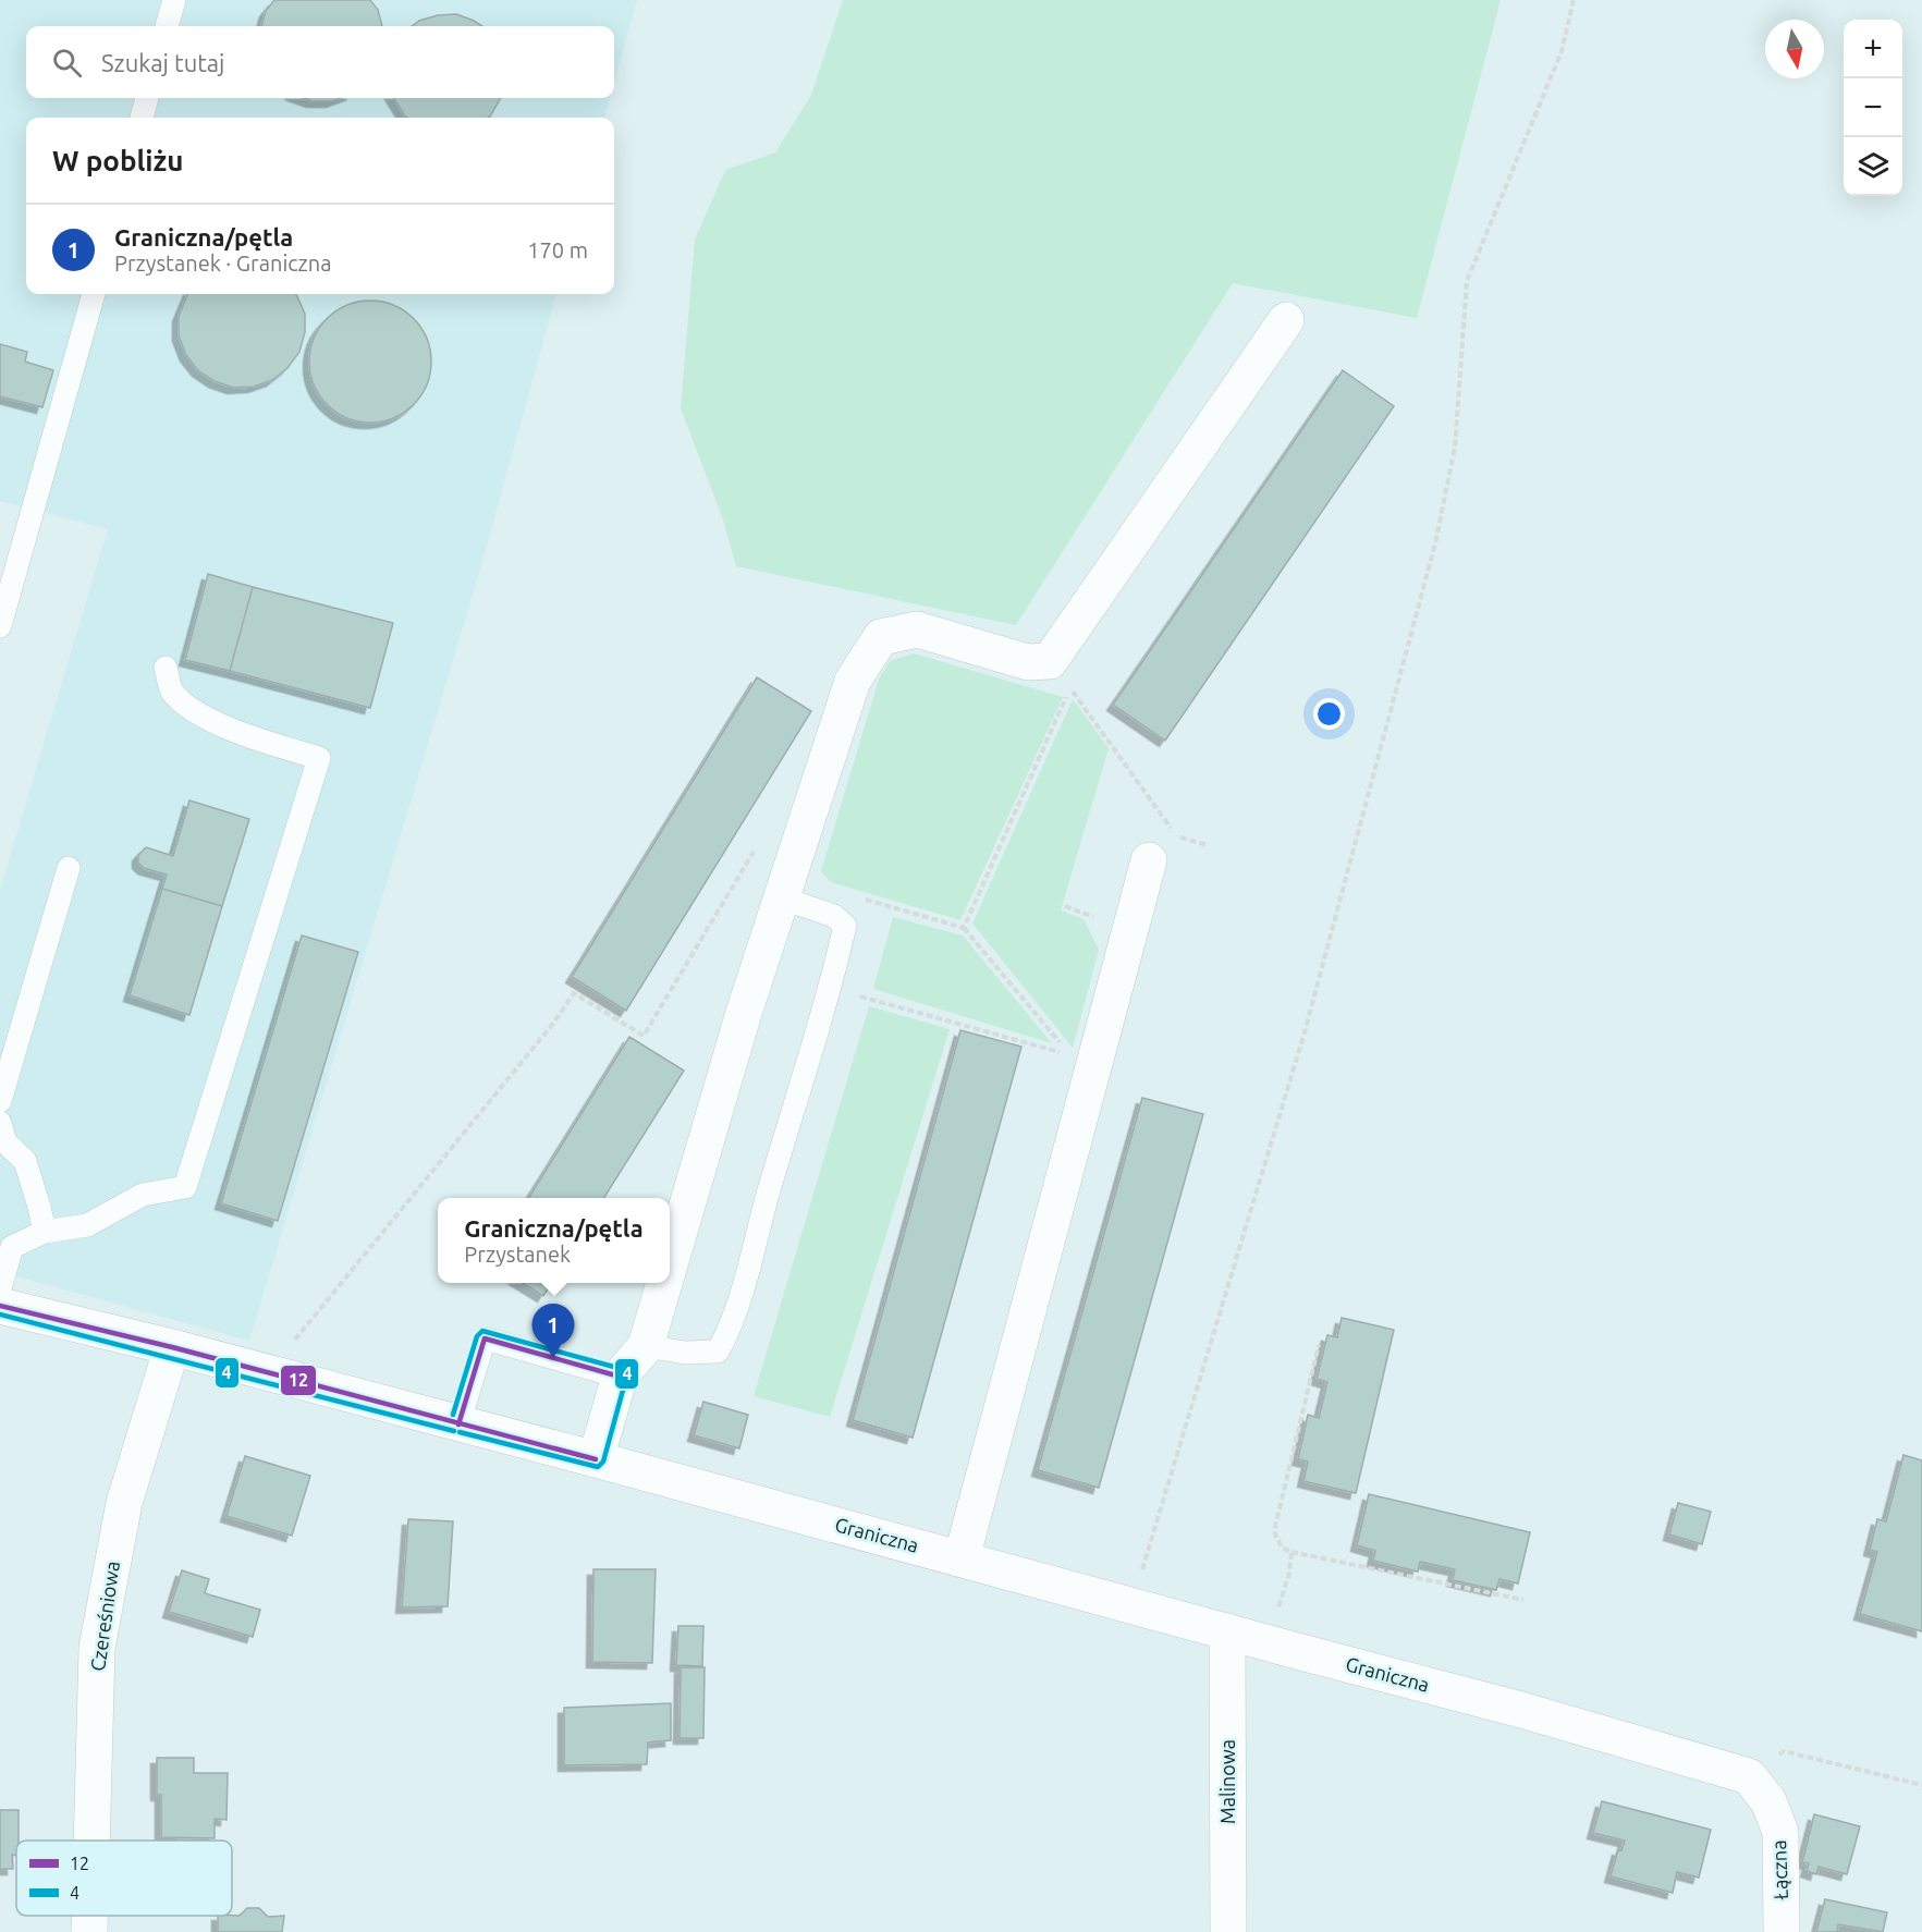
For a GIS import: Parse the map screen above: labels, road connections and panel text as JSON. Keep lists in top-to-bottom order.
{
  "streets": {
    "street": [
      "Graniczna",
      "Czereśniowa",
      "Malinowa",
      "Łączna"
    ]
  },
  "crossings": [
    ["Graniczna", "Czereśniowa"],
    ["Graniczna", "Malinowa"],
    ["Graniczna", "Łączna"]
  ],
  "lines": ["transit line 12", "transit line 4"],
  "legend": ["12", "4"],
  "north": "bottom",
  "page": {
    "map_buttons": ["+", "−"],
    "search": "Szukaj tutaj",
    "heading": "W pobliżu",
    "list": [
      {
        "mark": "1",
        "name": "Graniczna/pętla",
        "note": "Przystanek · Graniczna",
        "value": "170 m"
      }
    ],
    "popup": ["Graniczna/pętla", "Przystanek"],
    "pins": "1"
  }
}
